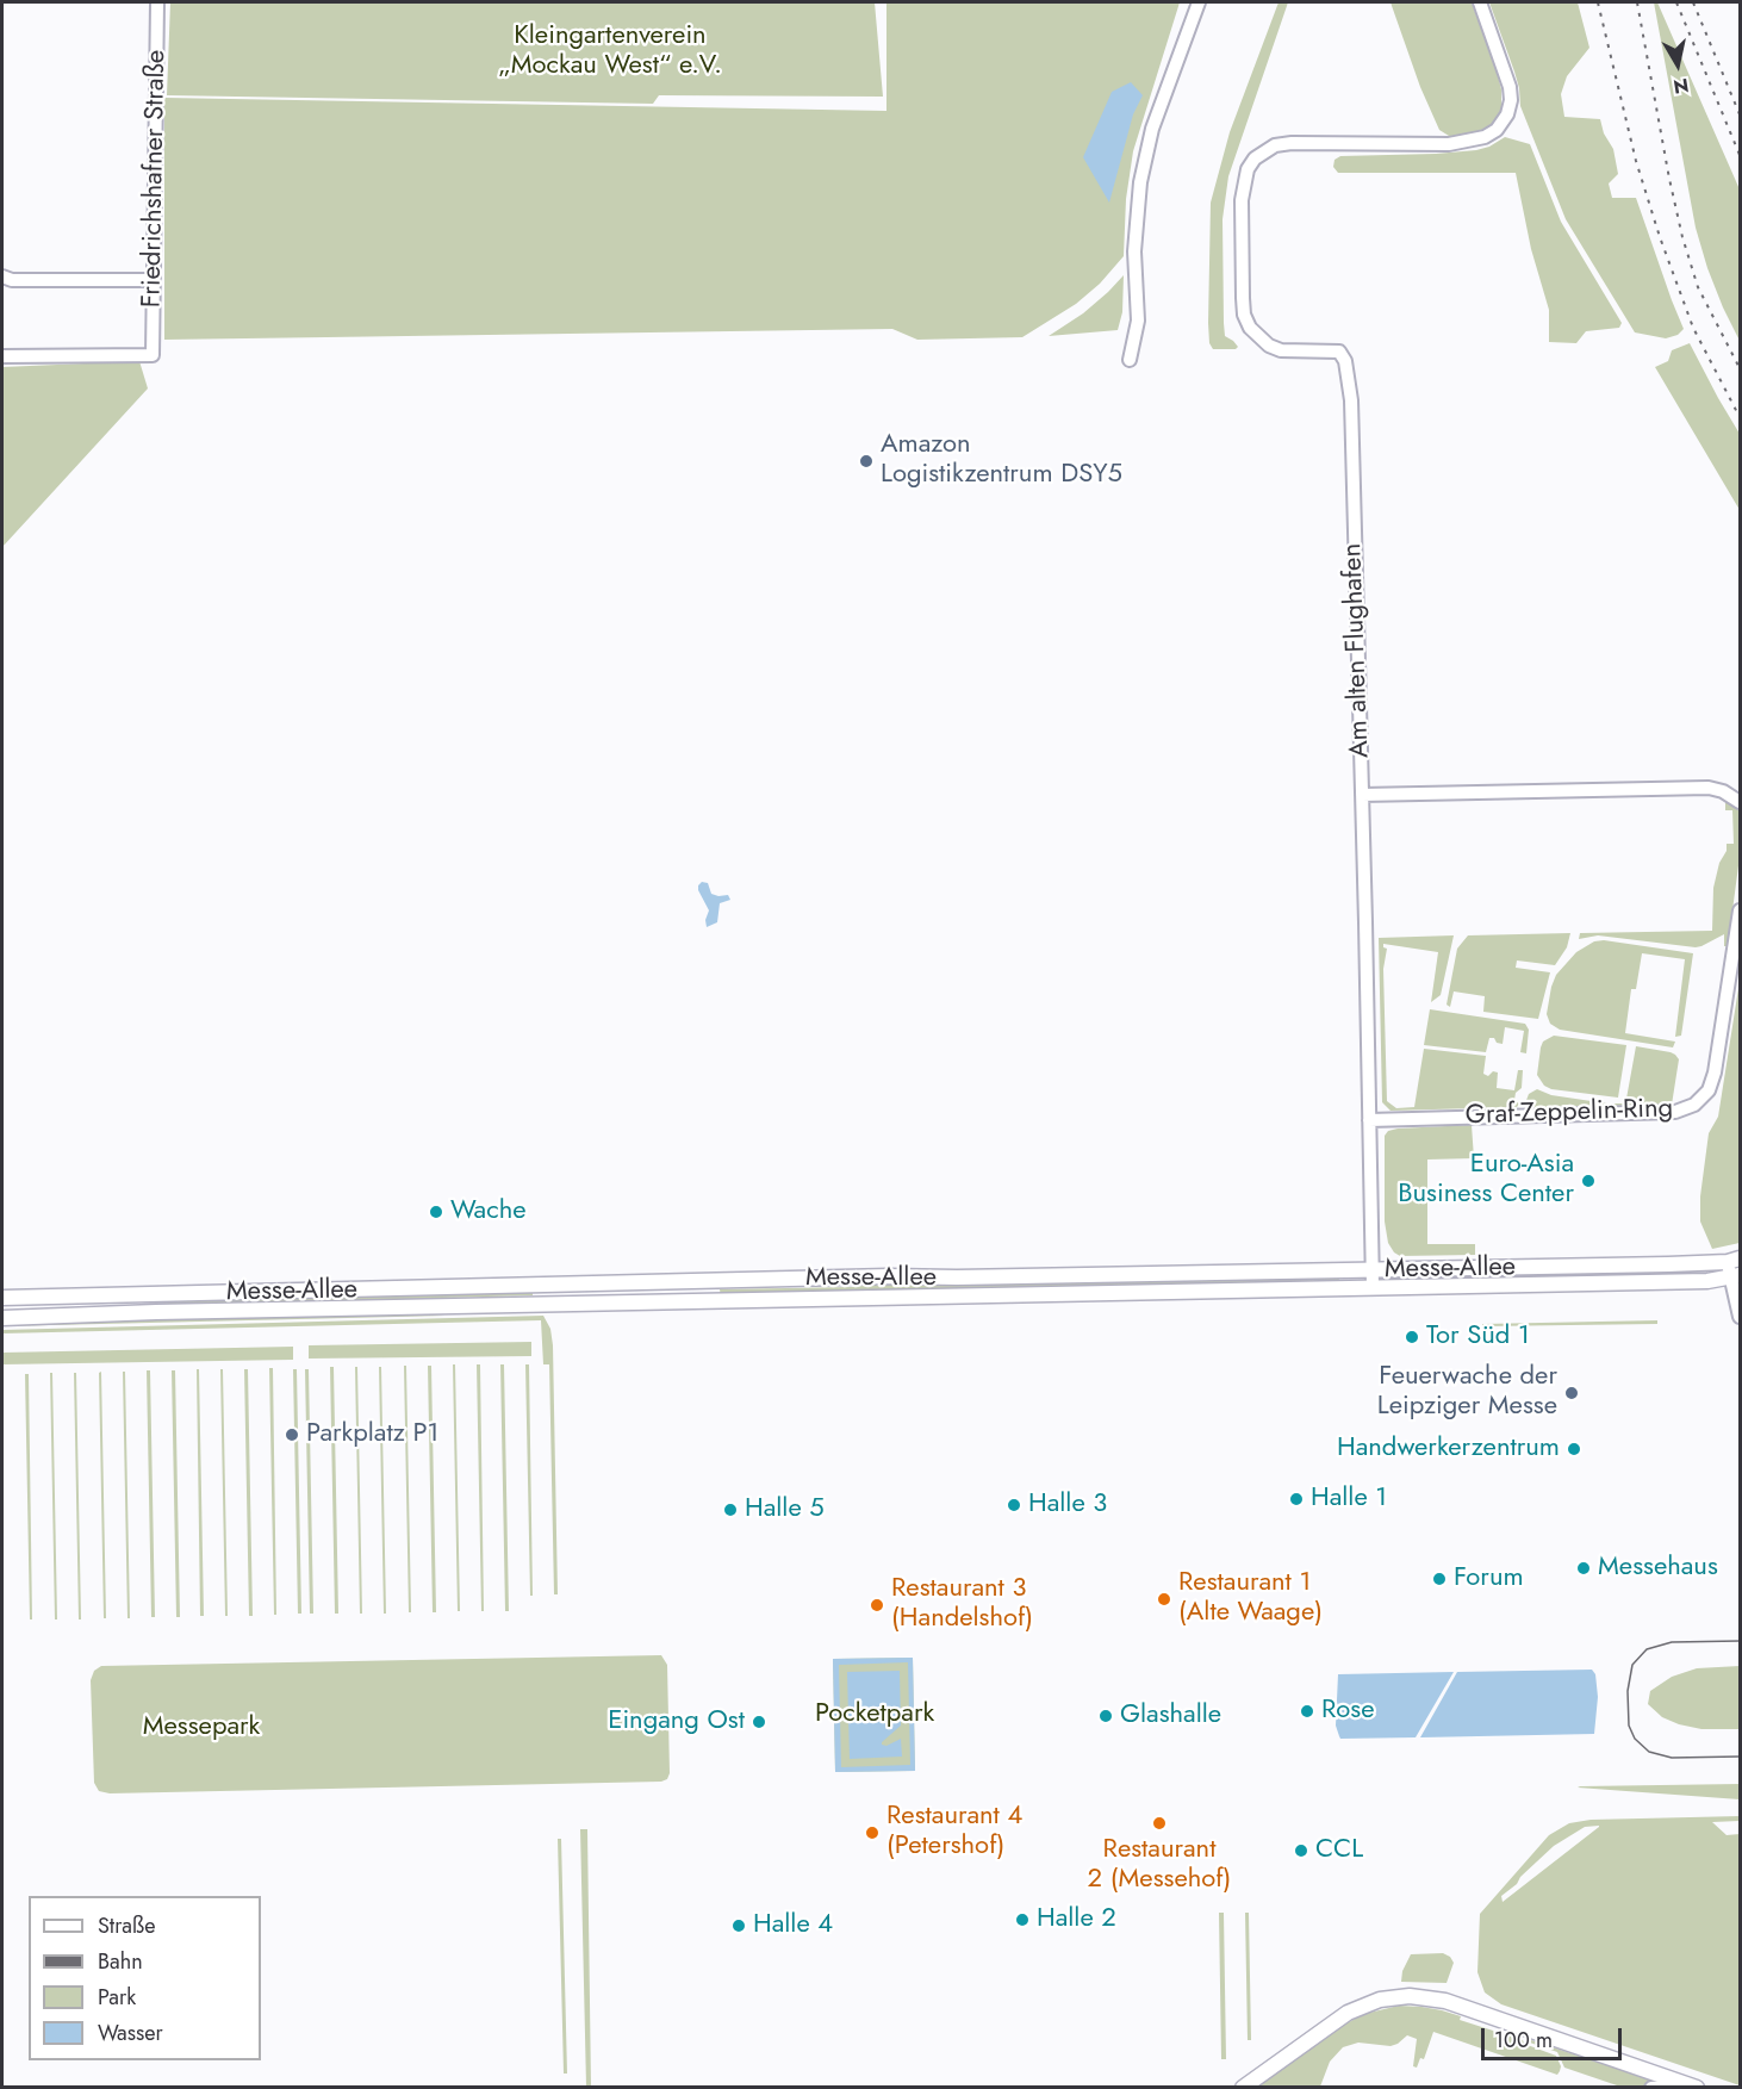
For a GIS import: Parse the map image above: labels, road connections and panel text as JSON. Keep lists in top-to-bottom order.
{
  "streets": {
    "main road": ["Messe-Allee"],
    "street": ["Friedrichshafner Straße", "Am alten Flughafen", "Graf-Zeppelin-Ring"]
  },
  "crossings": [
    ["Am alten Flughafen", "Graf-Zeppelin-Ring"],
    ["Am alten Flughafen", "Messe-Allee"]
  ],
  "parks": ["Kleingartenverein „Mockau West“ e.V.", "Pocketpark", "Messepark"],
  "places": [
    "Amazon Logistikzentrum DSY5",
    "Euro-Asia Business Center",
    "Wache",
    "Tor Süd 1",
    "Feuerwache der Leipziger Messe",
    "Parkplatz P1",
    "Handwerkerzentrum",
    "Halle 1",
    "Halle 3",
    "Halle 5",
    "Messehaus",
    "Forum",
    "Restaurant 1 (Alte Waage)",
    "Restaurant 3 (Handelshof)",
    "Rose",
    "Glashalle",
    "Eingang Ost",
    "Restaurant 2 (Messehof)",
    "Restaurant 4 (Petershof)",
    "CCL",
    "Halle 2",
    "Halle 4"
  ],
  "legend": [
    "Straße",
    "Bahn",
    "Park",
    "Wasser"
  ],
  "scale_bar": "100 m",
  "north": "bottom"
}
